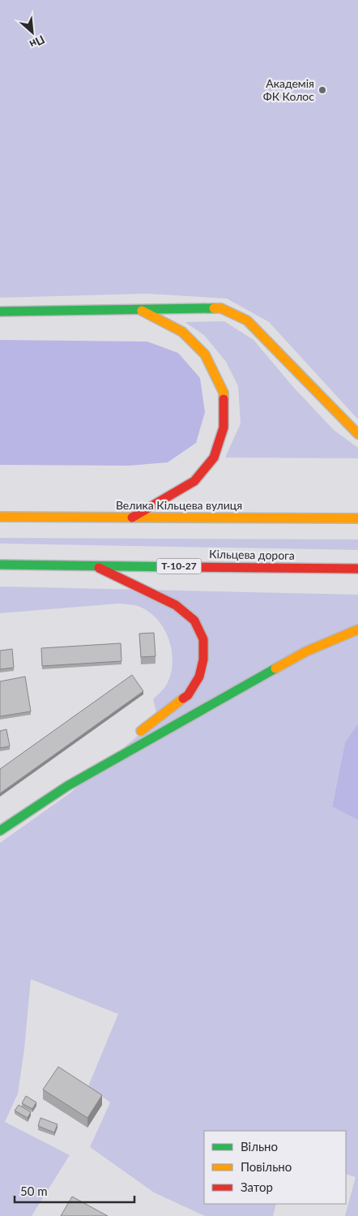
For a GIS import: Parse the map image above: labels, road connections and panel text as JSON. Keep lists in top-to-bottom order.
{
  "streets": {
    "highway": ["Велика Кільцева вулиця", "Кільцева дорога", "Т-10-27"]
  },
  "places": ["Академія ФК Колос"],
  "legend": ["Вільно", "Повільно", "Затор"],
  "scale_bar": "50 m",
  "north": "bottom right"
}
